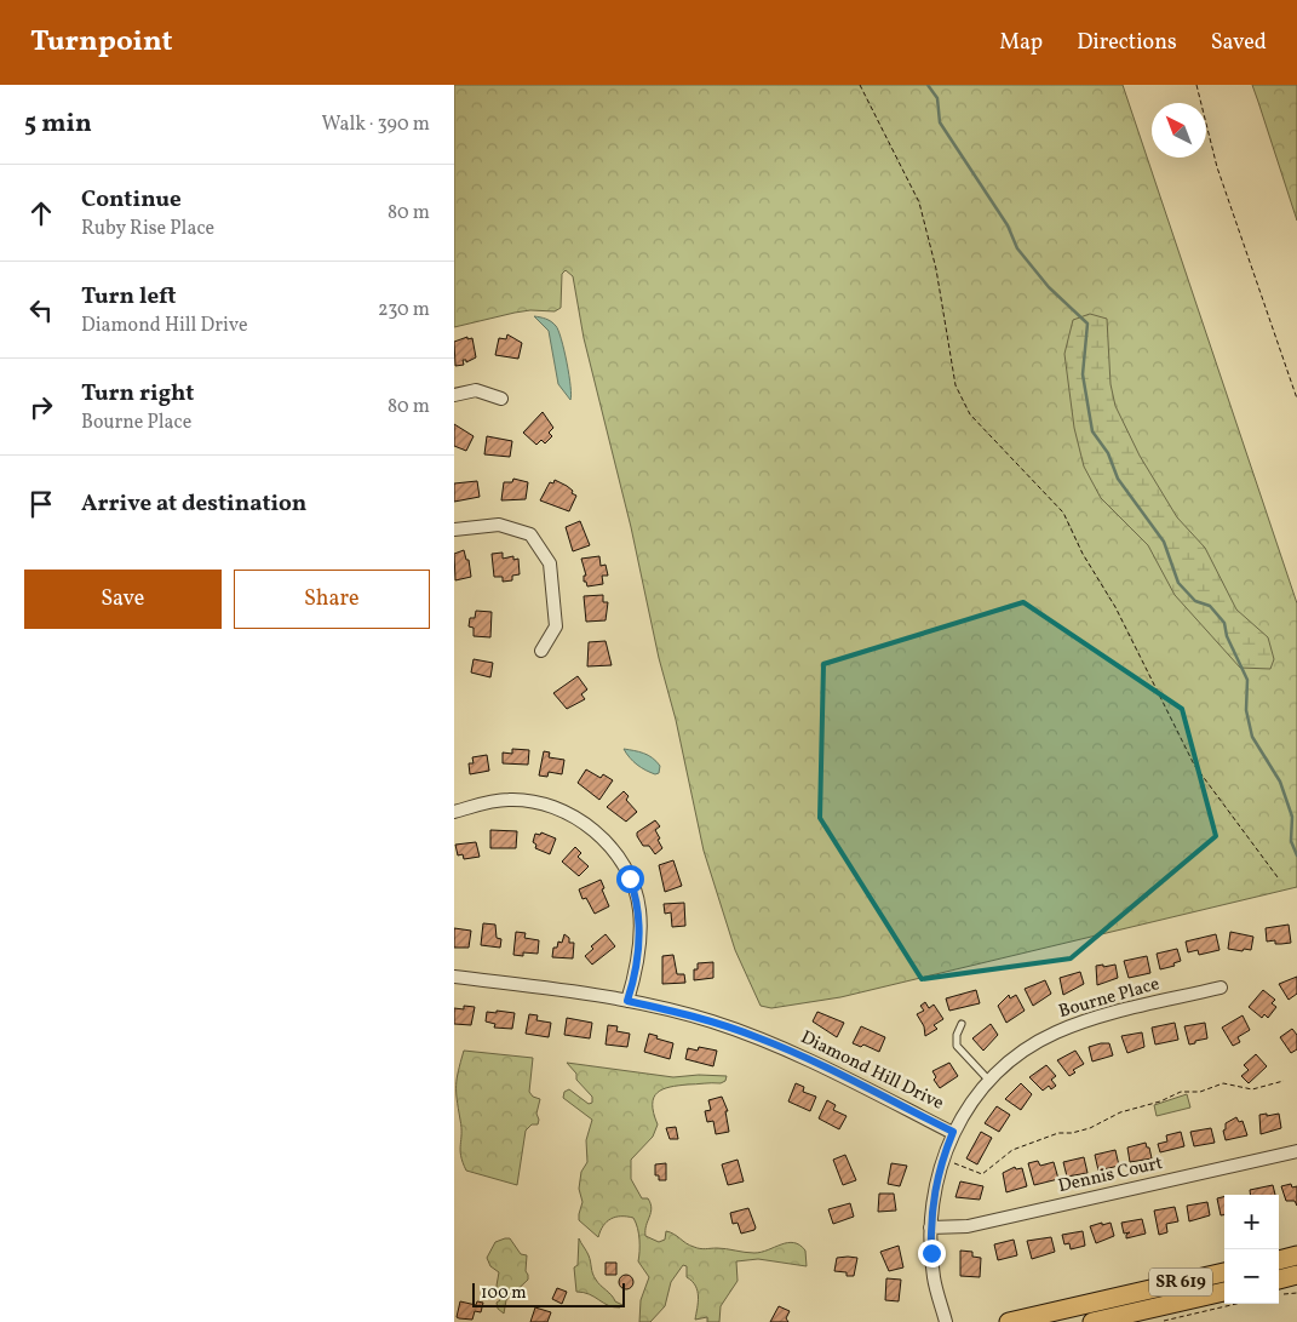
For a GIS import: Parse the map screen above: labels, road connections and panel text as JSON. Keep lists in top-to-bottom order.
{
  "streets": {
    "main road": ["SR 619"],
    "street": ["Bourne Place", "Diamond Hill Drive", "Dennis Court"]
  },
  "crossings": [
    ["Bourne Place", "Diamond Hill Drive"],
    ["Bourne Place", "Dennis Court"]
  ],
  "scale_bar": "100 m",
  "north": "top left",
  "page": {
    "header": "Turnpoint",
    "nav": ["Map", "Directions", "Saved"],
    "heading": ["5 min", "Walk · 390 m"],
    "list": [
      ["Continue", "Ruby Rise Place", "80 m"],
      ["Turn left", "Diamond Hill Drive", "230 m"],
      ["Turn right", "Bourne Place", "80 m"],
      "Arrive at destination"
    ],
    "buttons": ["Save", "Share"],
    "map_buttons": ["+", "−"],
    "scale": "100 m"
  }
}
